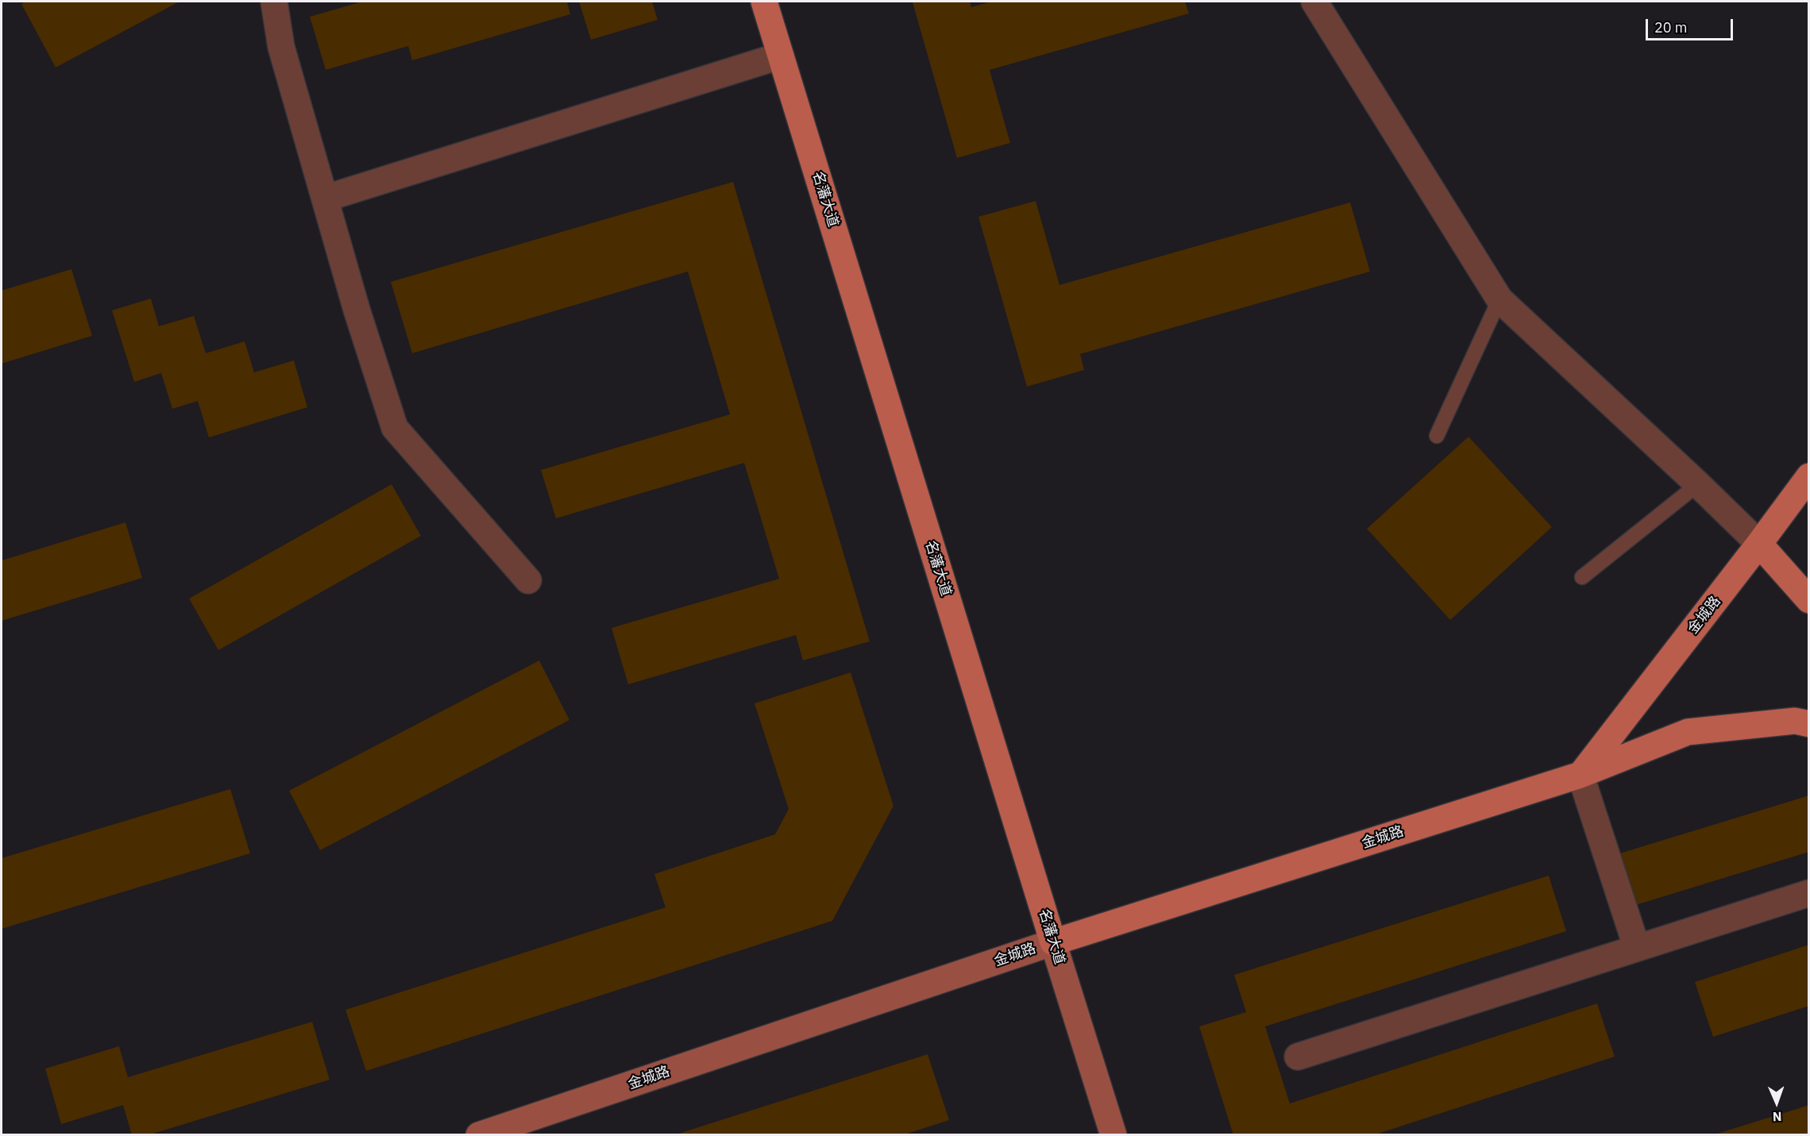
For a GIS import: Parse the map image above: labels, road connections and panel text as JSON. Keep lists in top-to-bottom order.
{
  "streets": {
    "main road": ["名藩大道", "金城路"]
  },
  "crossings": [
    ["名藩大道", "金城路"]
  ],
  "scale_bar": "20 m",
  "north": "bottom"
}
